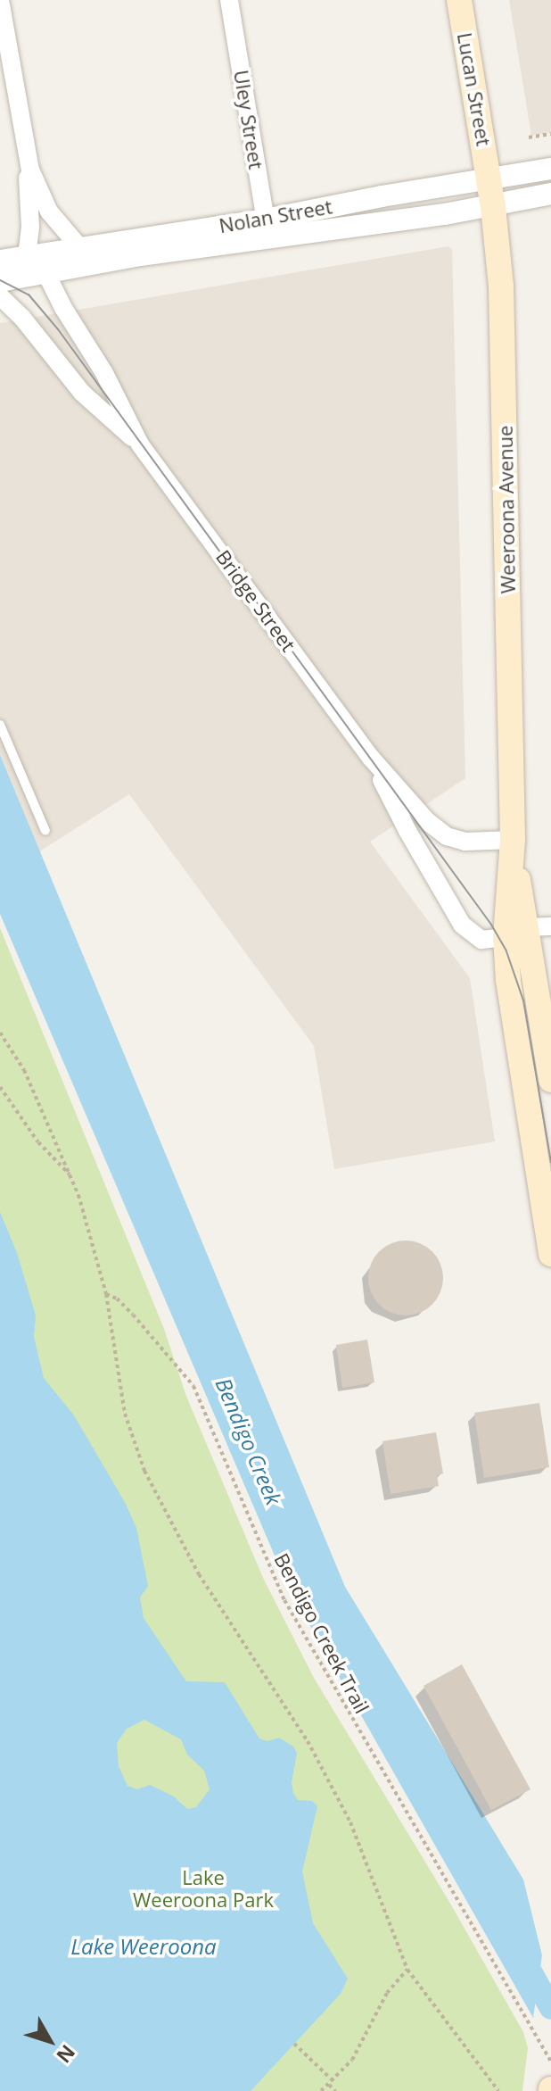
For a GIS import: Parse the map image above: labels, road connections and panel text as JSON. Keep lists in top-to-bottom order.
{
  "streets": {
    "main road": ["Lucan Street", "Weeroona Avenue"],
    "street": ["Uley Street", "Nolan Street", "Bridge Street"],
    "path": ["Bendigo Creek Trail"]
  },
  "crossings": [
    ["Lucan Street", "Nolan Street"],
    ["Lucan Street", "Weeroona Avenue"],
    ["Uley Street", "Nolan Street"],
    ["Nolan Street", "Weeroona Avenue"],
    ["Nolan Street", "Bridge Street"],
    ["Weeroona Avenue", "Bridge Street"]
  ],
  "water": ["Bendigo Creek", "Lake Weeroona"],
  "parks": ["Lake Weeroona Park"],
  "north": "bottom right"
}
